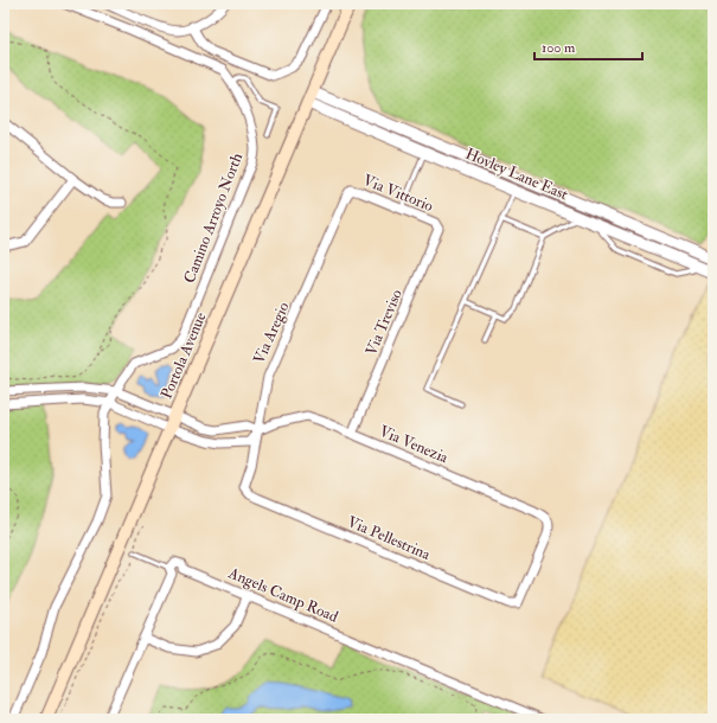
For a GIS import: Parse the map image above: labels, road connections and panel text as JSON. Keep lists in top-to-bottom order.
{
  "streets": {
    "main road": ["Portola Avenue"],
    "street": [
      "Hovley Lane East",
      "Via Vittorio",
      "Camino Arroyo North",
      "Via Treviso",
      "Via Aregio",
      "Via Venezia",
      "Via Pellestrina",
      "Angels Camp Road"
    ]
  },
  "crossings": [
    ["Hovley Lane East", "Portola Avenue"],
    ["Via Vittorio", "Via Treviso"],
    ["Via Vittorio", "Via Aregio"],
    ["Camino Arroyo North", "Via Venezia"],
    ["Via Treviso", "Via Venezia"],
    ["Via Aregio", "Via Venezia"],
    ["Via Aregio", "Via Pellestrina"],
    ["Portola Avenue", "Via Venezia"],
    ["Via Venezia", "Via Pellestrina"]
  ],
  "scale_bar": "100 m"
}
